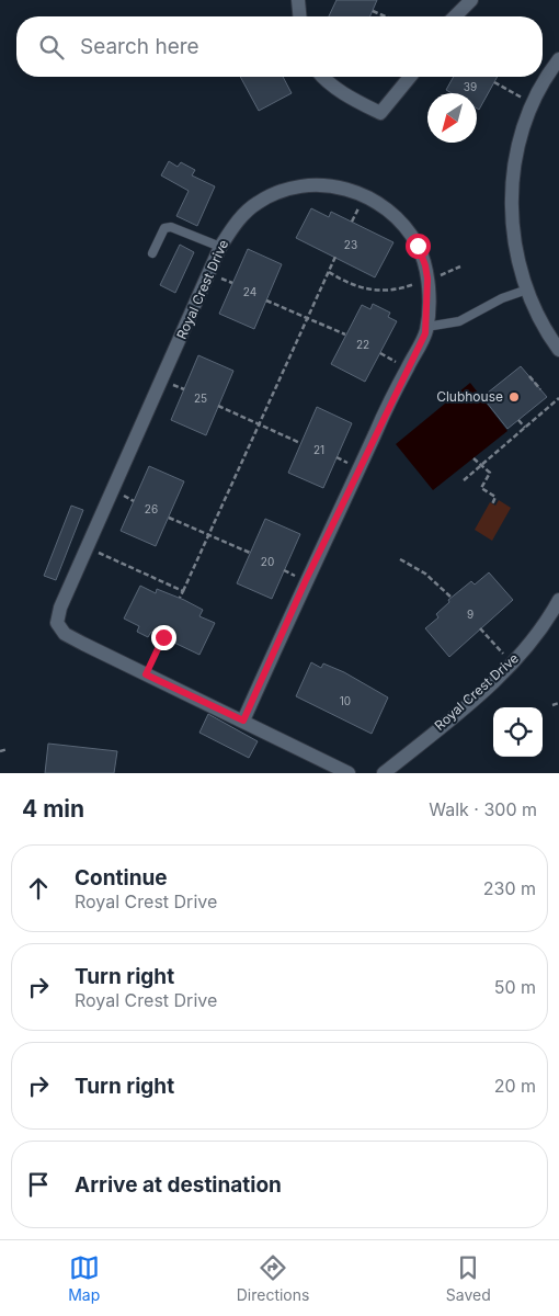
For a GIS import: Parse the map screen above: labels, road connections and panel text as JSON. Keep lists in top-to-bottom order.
{
  "streets": {
    "street": ["Royal Crest Drive"]
  },
  "places": ["Clubhouse"],
  "house_numbers": [
    "39",
    "23",
    "24",
    "22",
    "25",
    "21",
    "26",
    "20",
    "9",
    "10"
  ],
  "north": "bottom left",
  "page": {
    "search": "Search here",
    "heading": ["4 min", "Walk · 300 m"],
    "list": [
      ["Continue", "Royal Crest Drive", "230 m"],
      ["Turn right", "Royal Crest Drive", "50 m"],
      ["Turn right", "20 m"],
      "Arrive at destination"
    ],
    "nav": ["Map", "Directions", "Saved"]
  }
}
